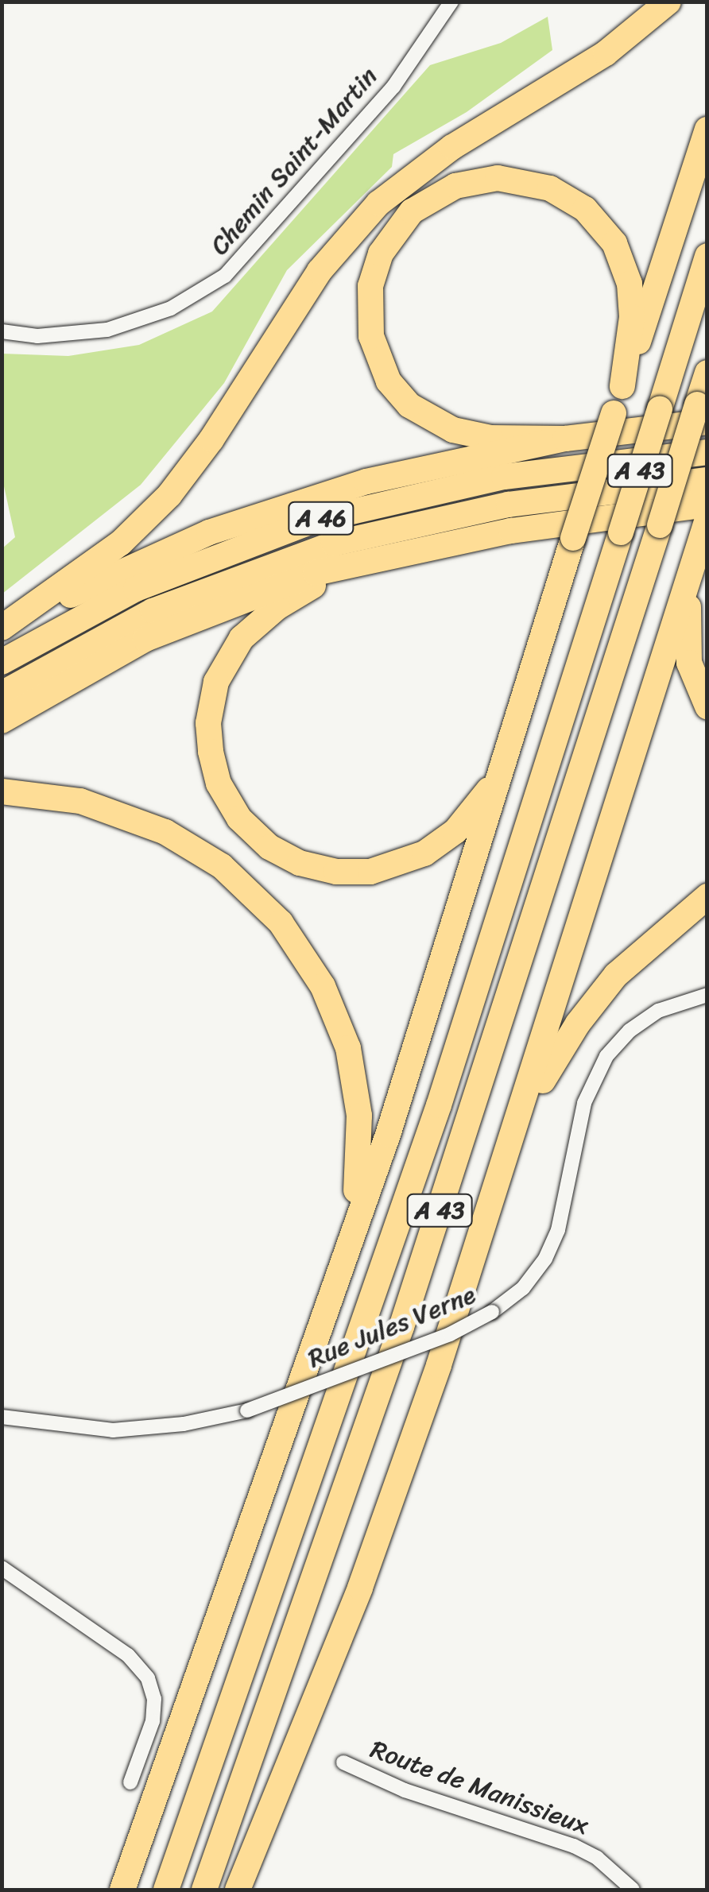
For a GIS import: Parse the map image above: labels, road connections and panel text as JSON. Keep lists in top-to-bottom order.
{
  "streets": {
    "highway": ["A 43", "A 46"],
    "street": ["Chemin Saint-Martin", "Rue Jules Verne", "Route de Manissieux"]
  }
}
